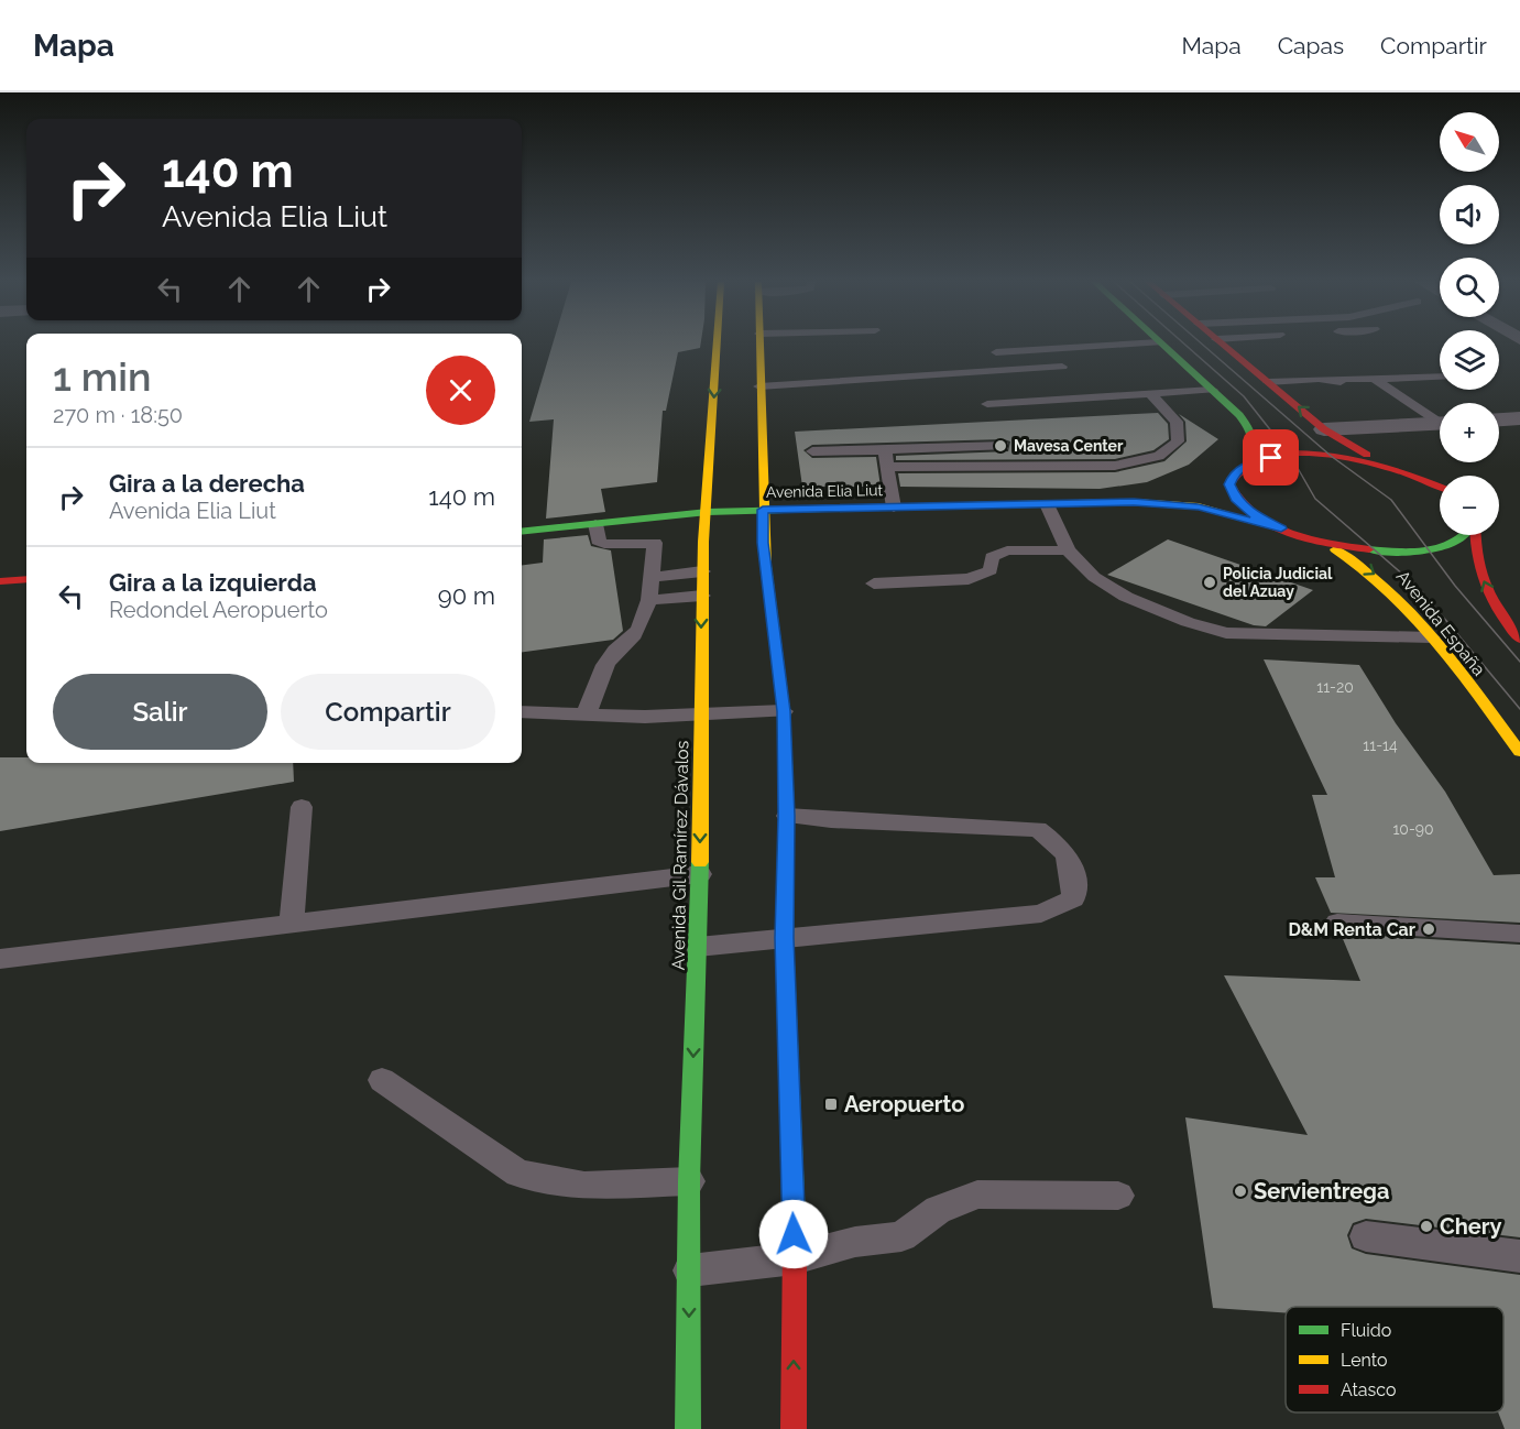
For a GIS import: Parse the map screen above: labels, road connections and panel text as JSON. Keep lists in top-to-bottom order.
{
  "streets": {
    "main road": ["Avenida Elia Liut", "Avenida España", "Avenida Gil Ramírez Dávalos"]
  },
  "crossings": [
    ["Avenida Elia Liut", "Avenida Gil Ramírez Dávalos"]
  ],
  "places": {
    "other": [
      "Mavesa Center",
      "Policia Judicial del Azuay",
      "D&M Renta Car",
      "Servientrega",
      "Chery"
    ],
    "transit": ["Aeropuerto"]
  },
  "house_numbers": ["11-20", "11-14", "10-90"],
  "legend": ["Fluido", "Lento", "Atasco"],
  "north": "top left",
  "page": {
    "header": "Mapa",
    "nav": ["Mapa", "Capas", "Compartir"],
    "map_buttons": ["+", "−"],
    "turn": ["140 m", "Avenida Elia Liut"],
    "heading": ["1 min", "270 m · 18:50"],
    "list": [
      {
        "name": "Gira a la derecha",
        "note": "Avenida Elia Liut",
        "value": "140 m"
      },
      {
        "name": "Gira a la izquierda",
        "note": "Redondel Aeropuerto",
        "value": "90 m"
      }
    ],
    "buttons": ["Salir", "Compartir"]
  }
}
